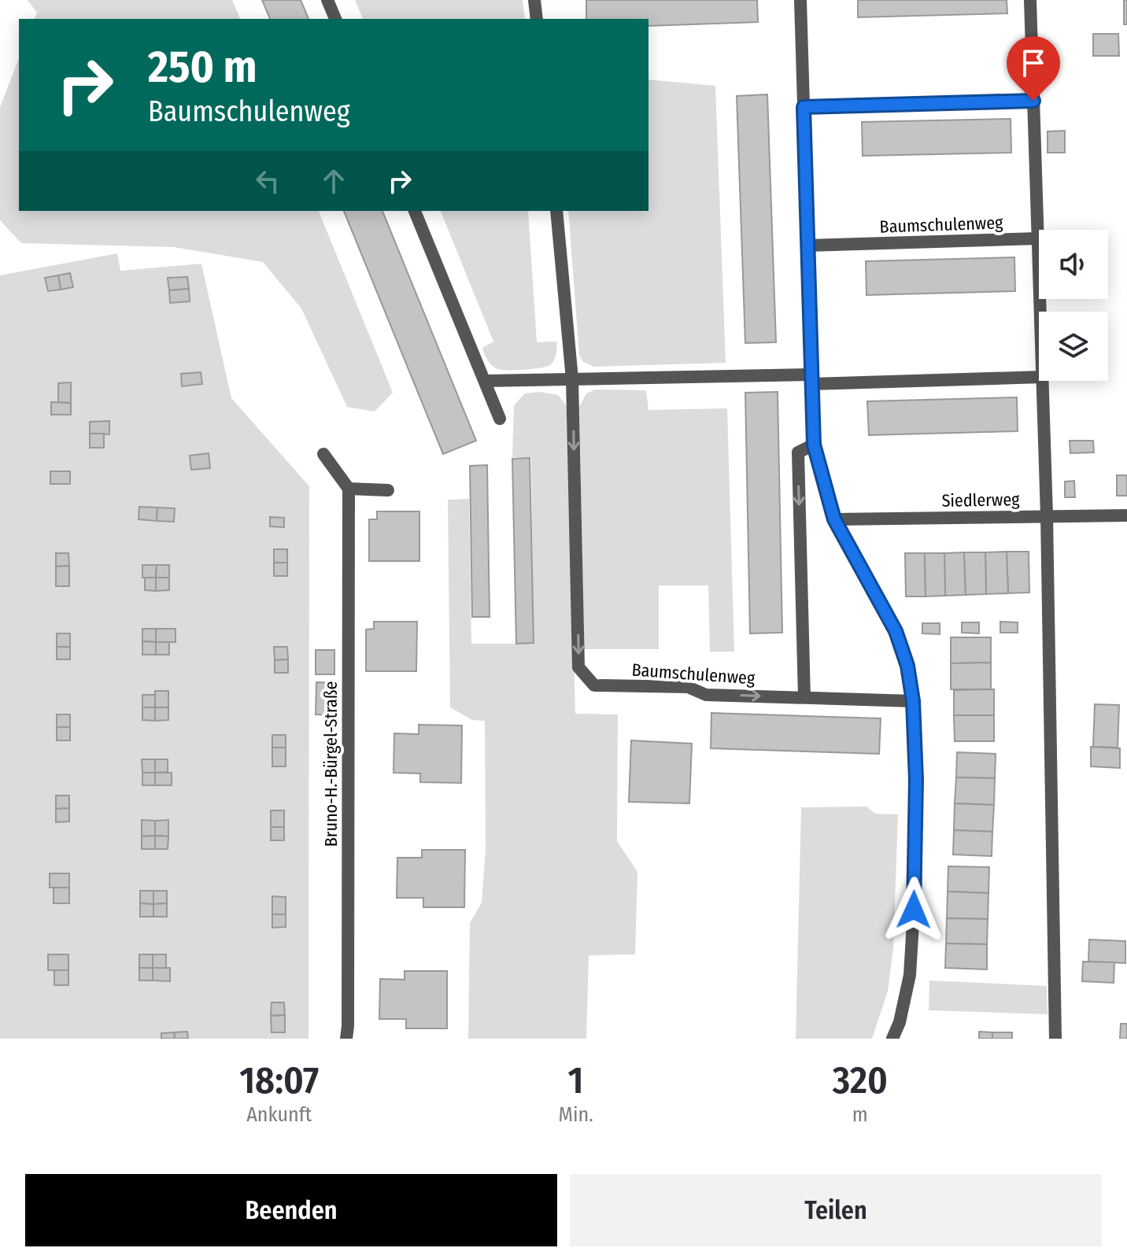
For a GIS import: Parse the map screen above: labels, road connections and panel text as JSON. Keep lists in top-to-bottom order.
{
  "streets": {
    "street": ["Baumschulenweg", "Siedlerweg", "Bruno-H.-Bürgel-Straße"]
  },
  "page": {
    "turn": ["250 m", "Baumschulenweg"],
    "eta": [
      "18:07",
      "Ankunft",
      "1",
      "Min.",
      "320",
      "m"
    ],
    "buttons": ["Beenden", "Teilen"]
  }
}
